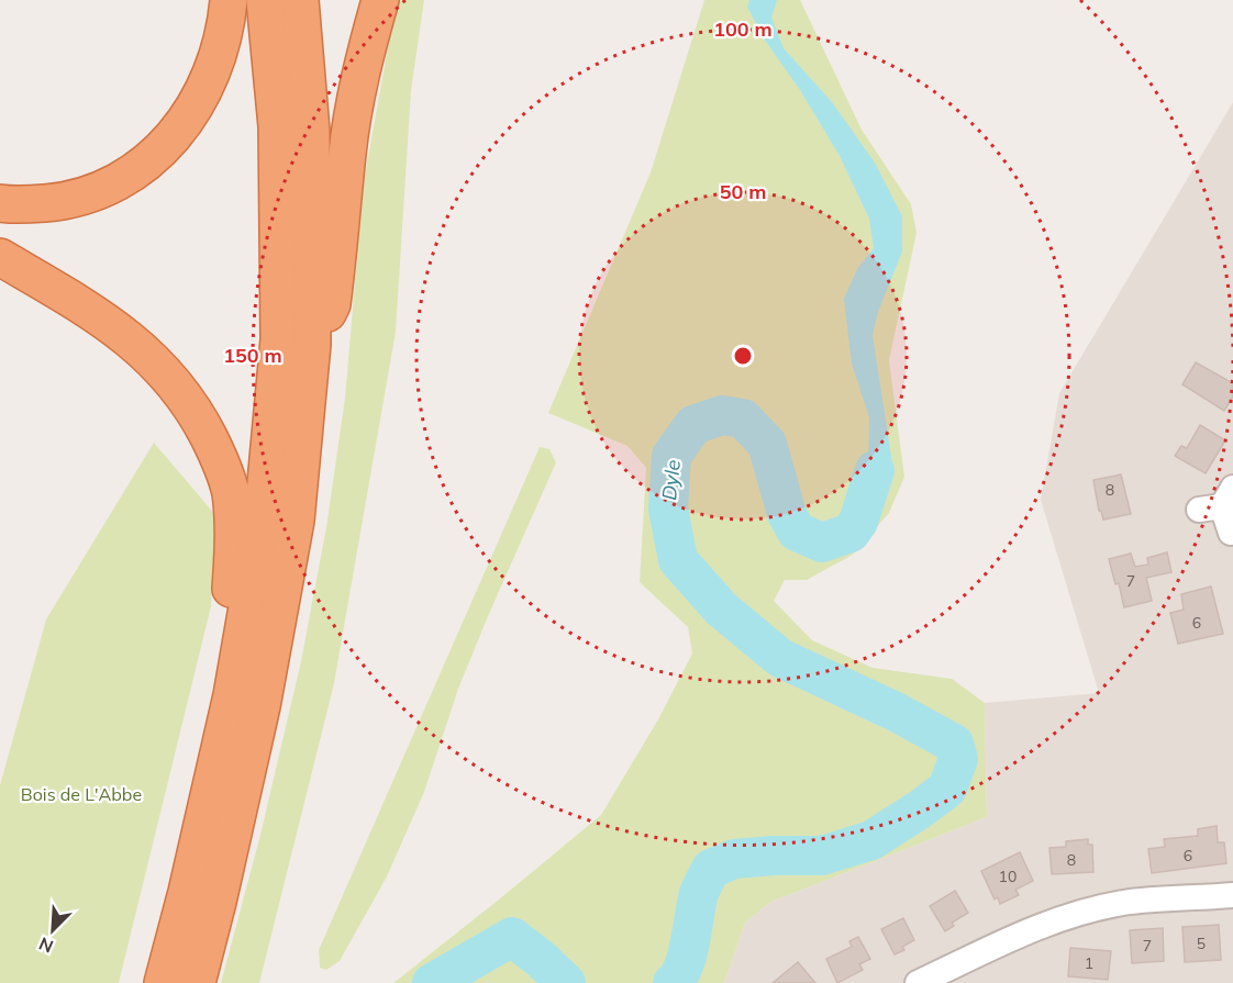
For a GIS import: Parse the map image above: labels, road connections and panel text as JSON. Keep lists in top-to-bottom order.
{
  "water": ["Dyle"],
  "parks": ["Bois de L'Abbe"],
  "house_numbers": [
    "8",
    "7",
    "6",
    "6",
    "8",
    "10",
    "5",
    "7",
    "1"
  ],
  "north": "bottom left",
  "rings": ["100 m", "50 m", "150 m"]
}
